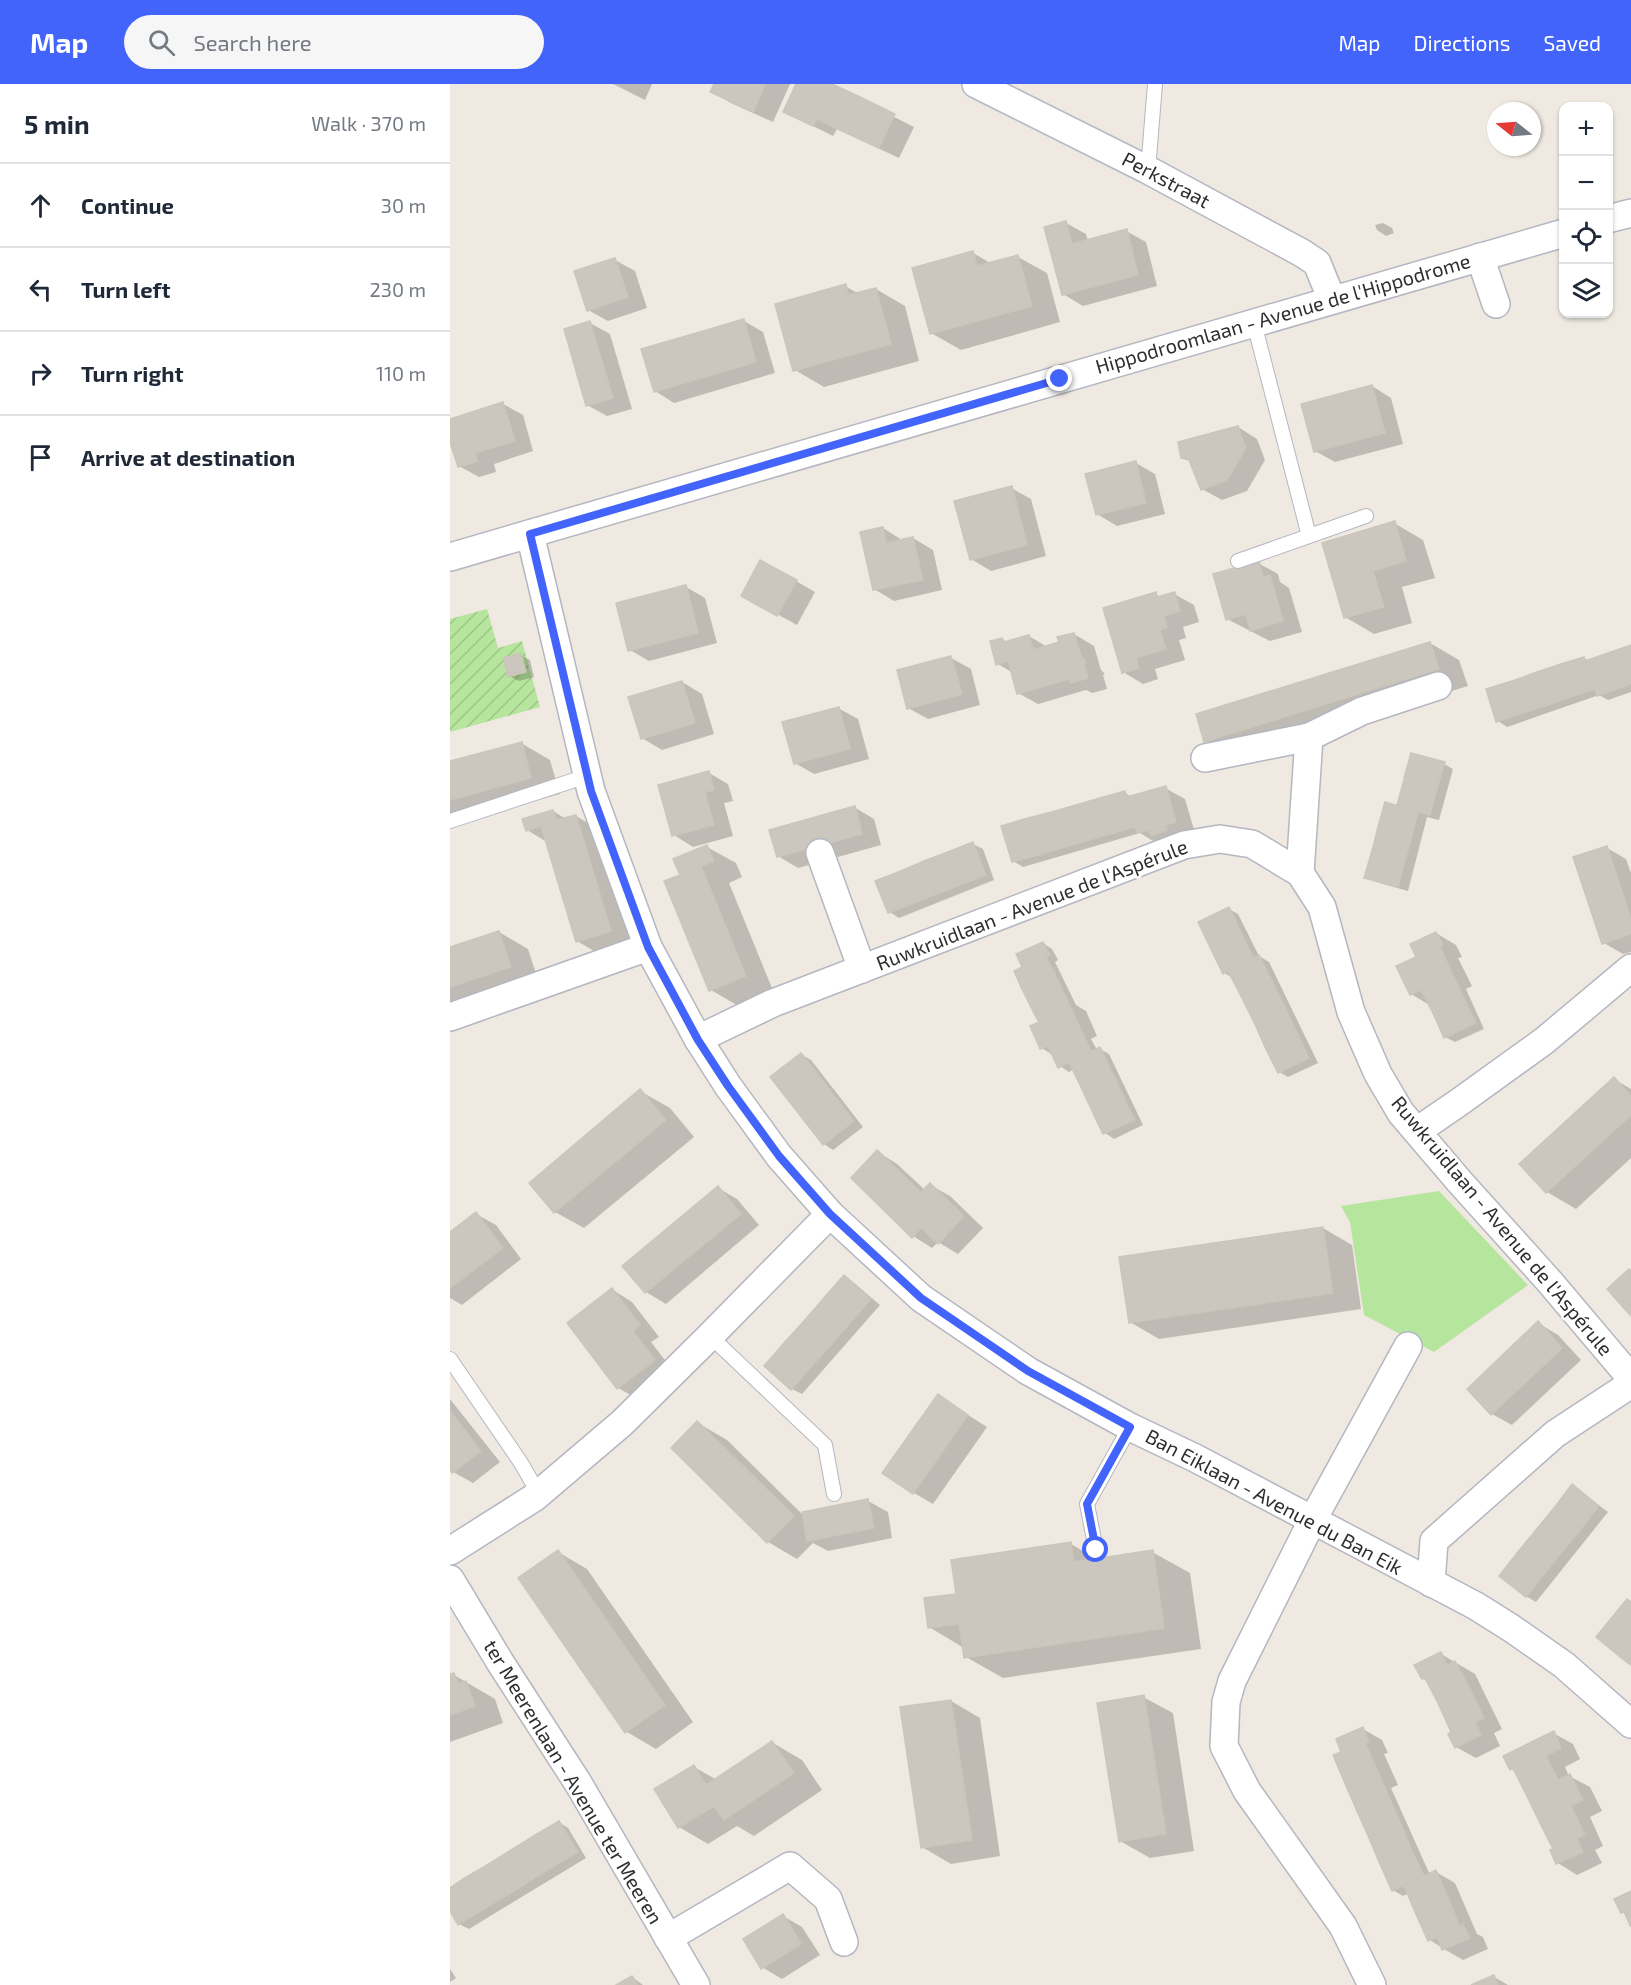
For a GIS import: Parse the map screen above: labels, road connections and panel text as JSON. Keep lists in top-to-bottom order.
{
  "streets": {
    "street": [
      "Perkstraat",
      "Hippodroomlaan - Avenue de l'Hippodrome",
      "Ruwkruidlaan - Avenue de l'Aspérule",
      "Ban Eiklaan - Avenue du Ban Eik",
      "ter Meerenlaan - Avenue ter Meeren"
    ]
  },
  "crossings": [
    ["Perkstraat", "Hippodroomlaan - Avenue de l'Hippodrome"],
    ["Hippodroomlaan - Avenue de l'Hippodrome", "Ban Eiklaan - Avenue du Ban Eik"],
    ["Ruwkruidlaan - Avenue de l'Aspérule", "Ban Eiklaan - Avenue du Ban Eik"]
  ],
  "north": "left",
  "page": {
    "header": "Map",
    "search": "Search here",
    "nav": ["Map", "Directions", "Saved"],
    "heading": ["5 min", "Walk · 370 m"],
    "map_buttons": ["+", "−"],
    "list": [
      ["Continue", "30 m"],
      ["Turn left", "230 m"],
      ["Turn right", "110 m"],
      "Arrive at destination"
    ]
  }
}
